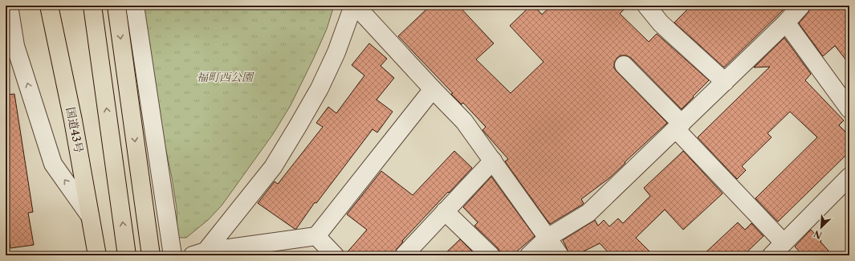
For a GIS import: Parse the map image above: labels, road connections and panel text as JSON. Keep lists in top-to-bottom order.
{
  "streets": {
    "highway": ["国道43号"]
  },
  "parks": ["福町西公園"],
  "north": "bottom left"
}
